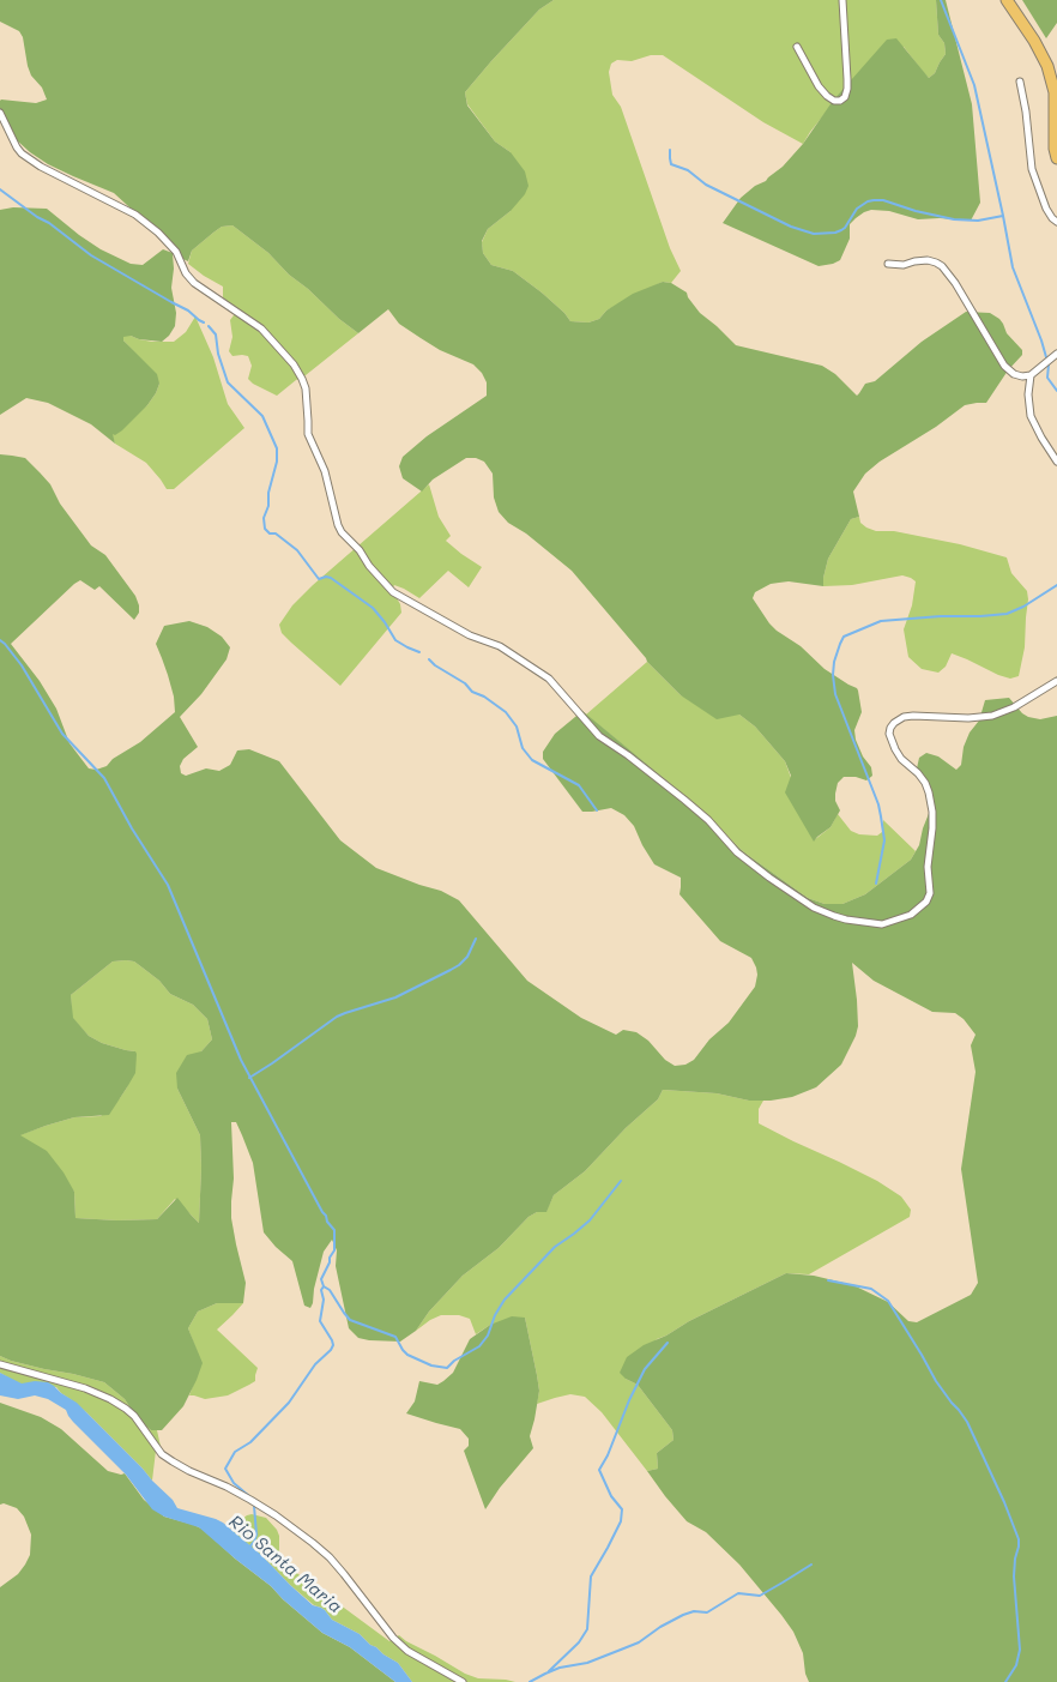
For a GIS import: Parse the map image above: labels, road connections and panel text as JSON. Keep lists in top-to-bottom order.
{
  "water": ["Rio Santa Maria"]
}
